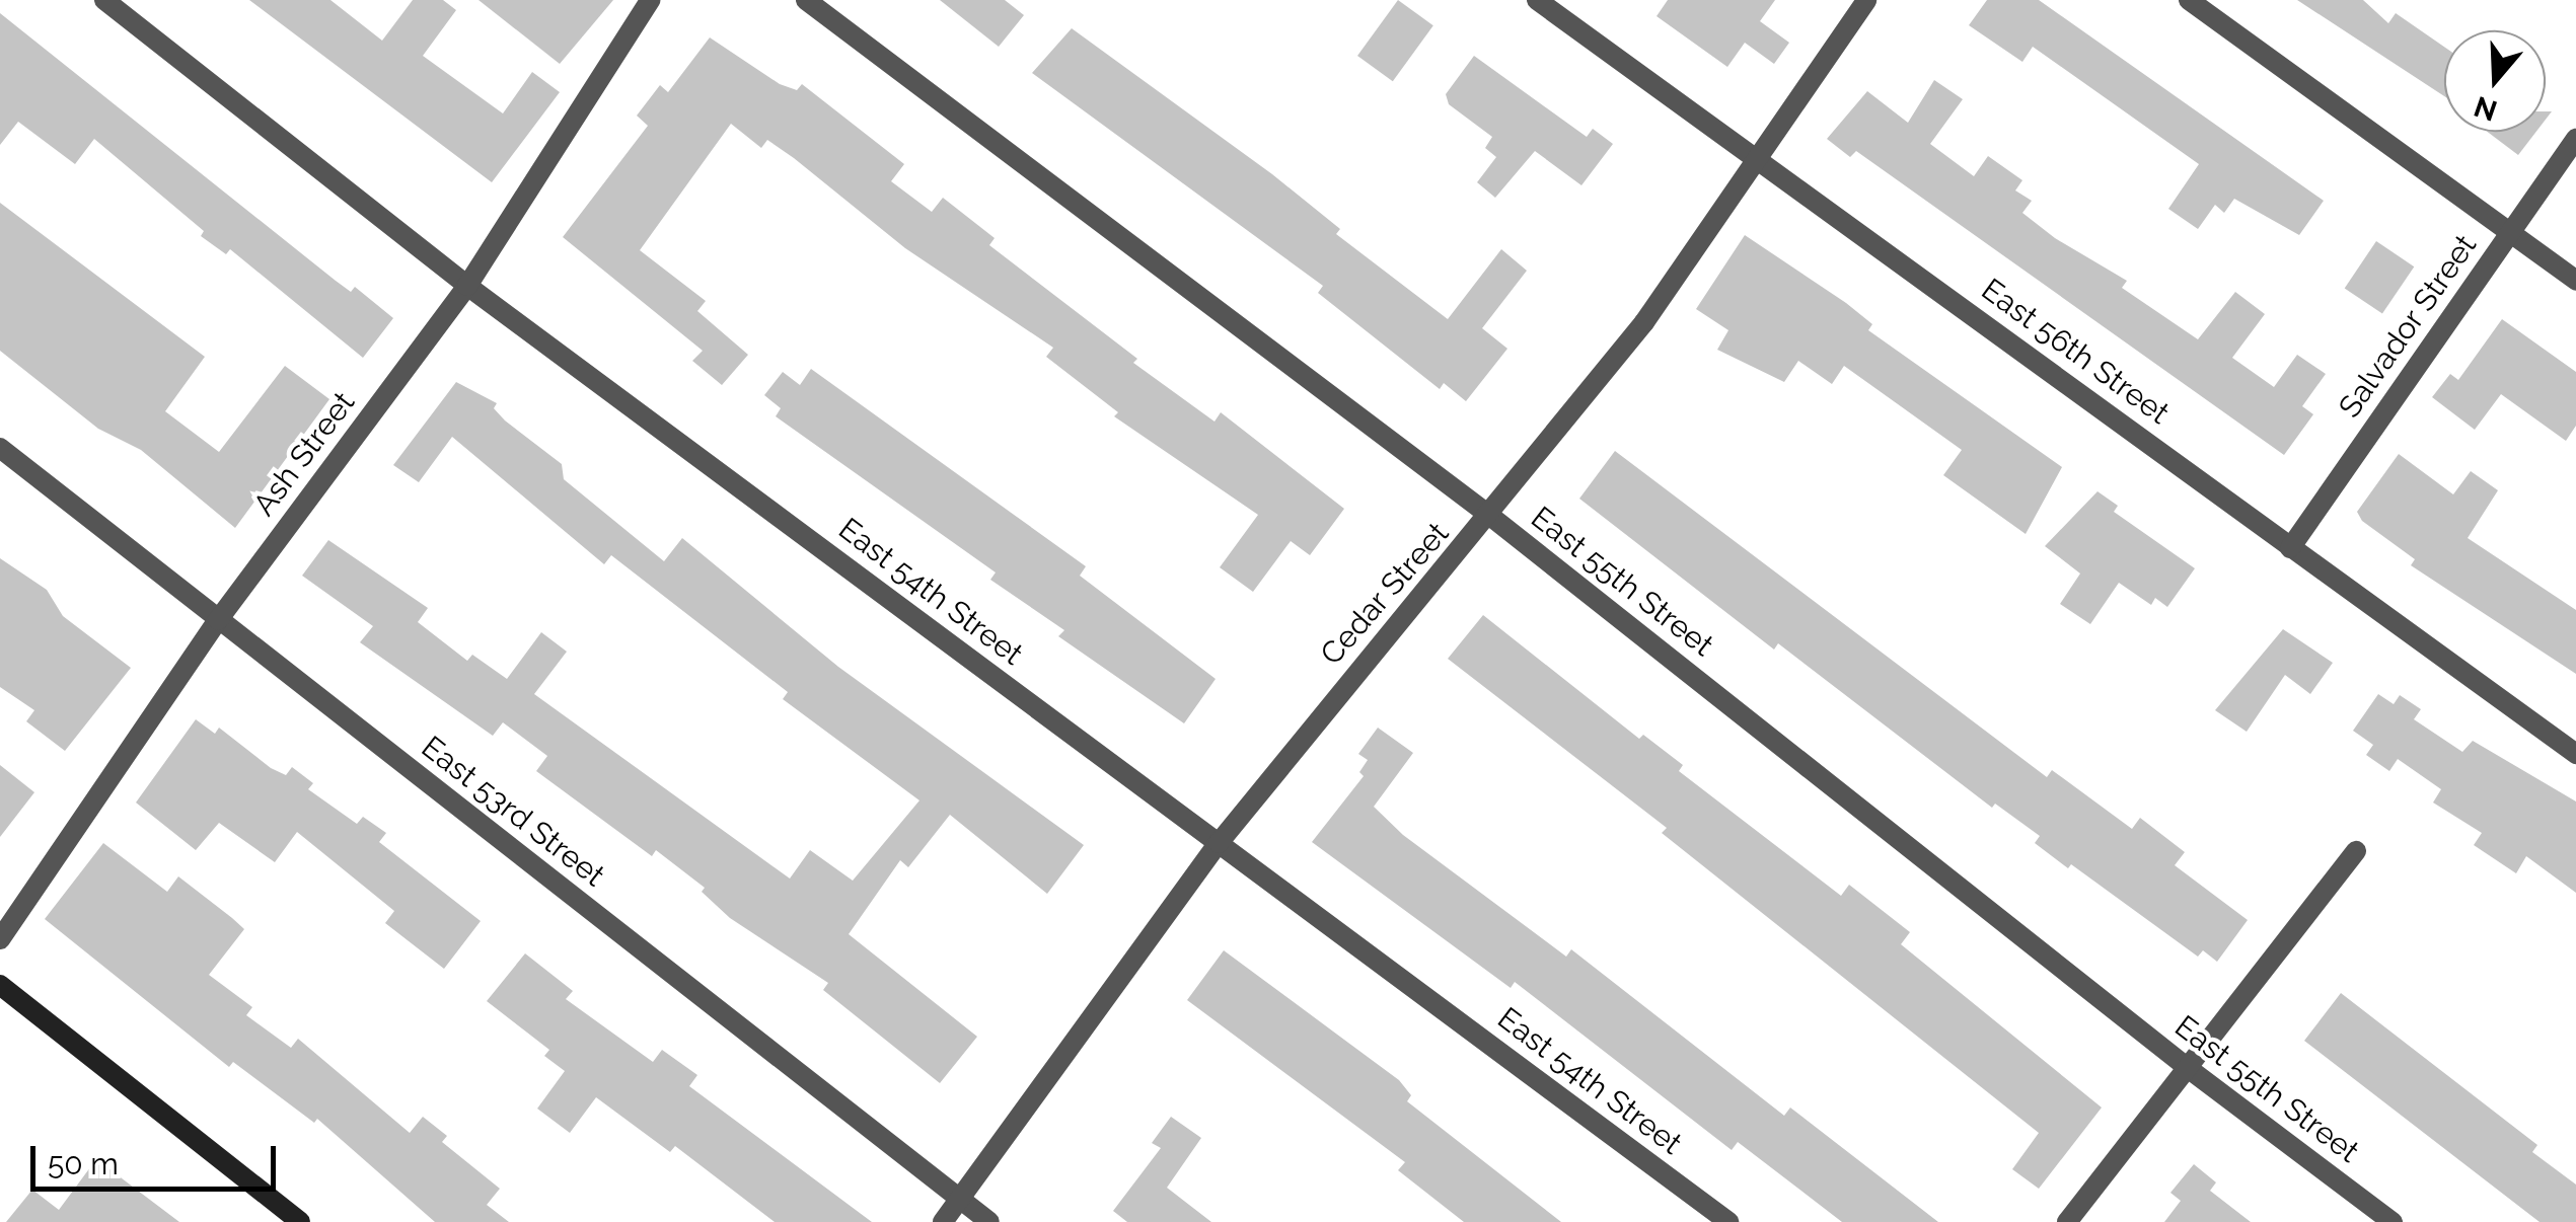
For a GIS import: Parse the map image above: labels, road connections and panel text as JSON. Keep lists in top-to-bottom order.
{
  "streets": {
    "street": [
      "Salvador Street",
      "East 56th Street",
      "Ash Street",
      "East 55th Street",
      "East 54th Street",
      "Cedar Street",
      "East 53rd Street"
    ]
  },
  "crossings": [
    ["Salvador Street", "East 56th Street"],
    ["East 56th Street", "Cedar Street"],
    ["Ash Street", "East 54th Street"],
    ["Ash Street", "East 53rd Street"],
    ["East 55th Street", "Cedar Street"],
    ["East 54th Street", "Cedar Street"],
    ["Cedar Street", "East 53rd Street"]
  ],
  "scale_bar": "50 m",
  "north": "bottom"
}
